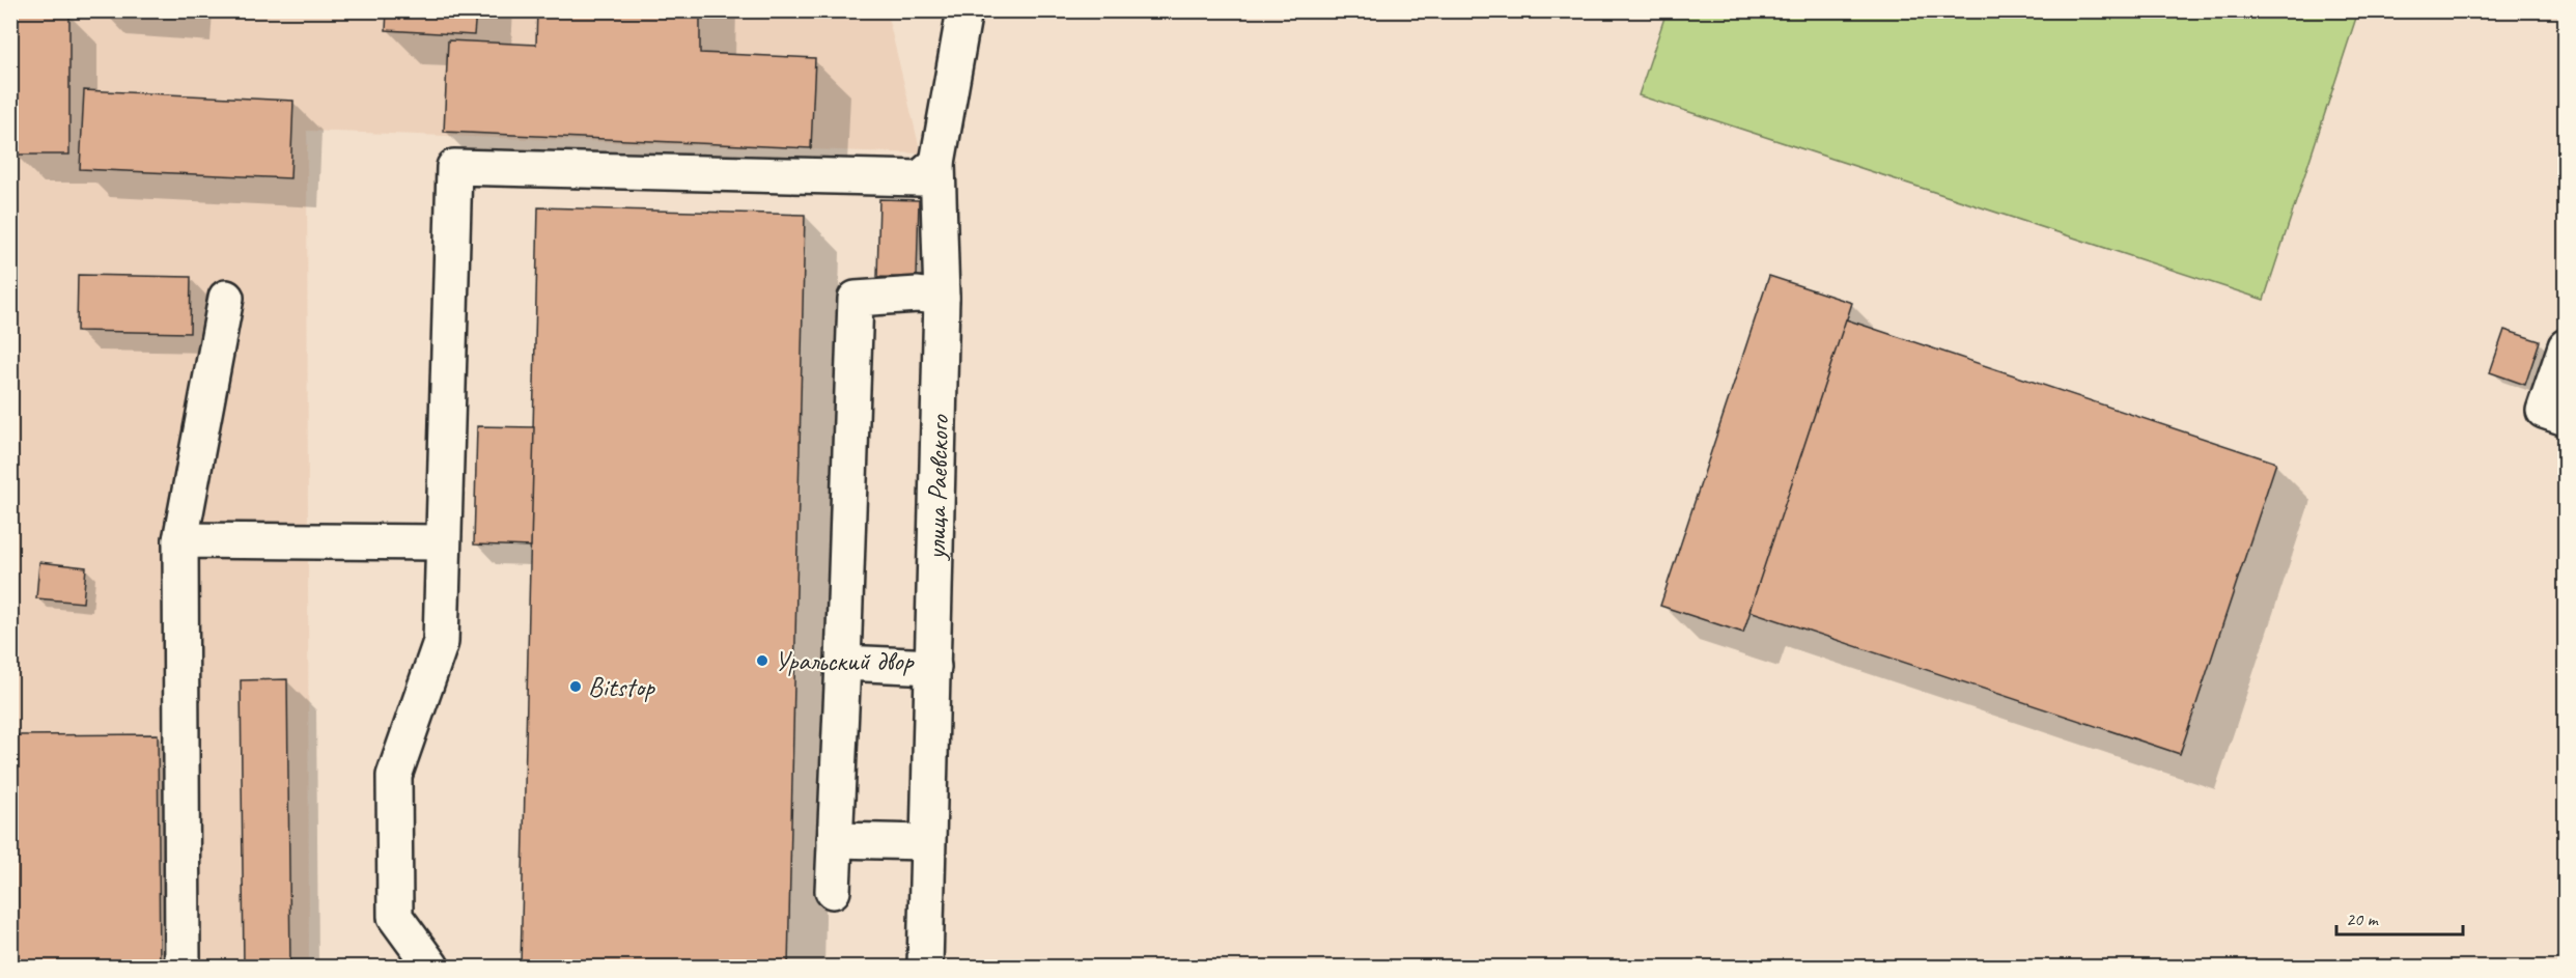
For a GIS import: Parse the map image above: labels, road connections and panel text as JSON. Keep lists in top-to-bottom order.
{
  "streets": {
    "street": ["улица Раевского"]
  },
  "places": ["Уральский двор", "Bitstop"],
  "scale_bar": "20 m"
}
